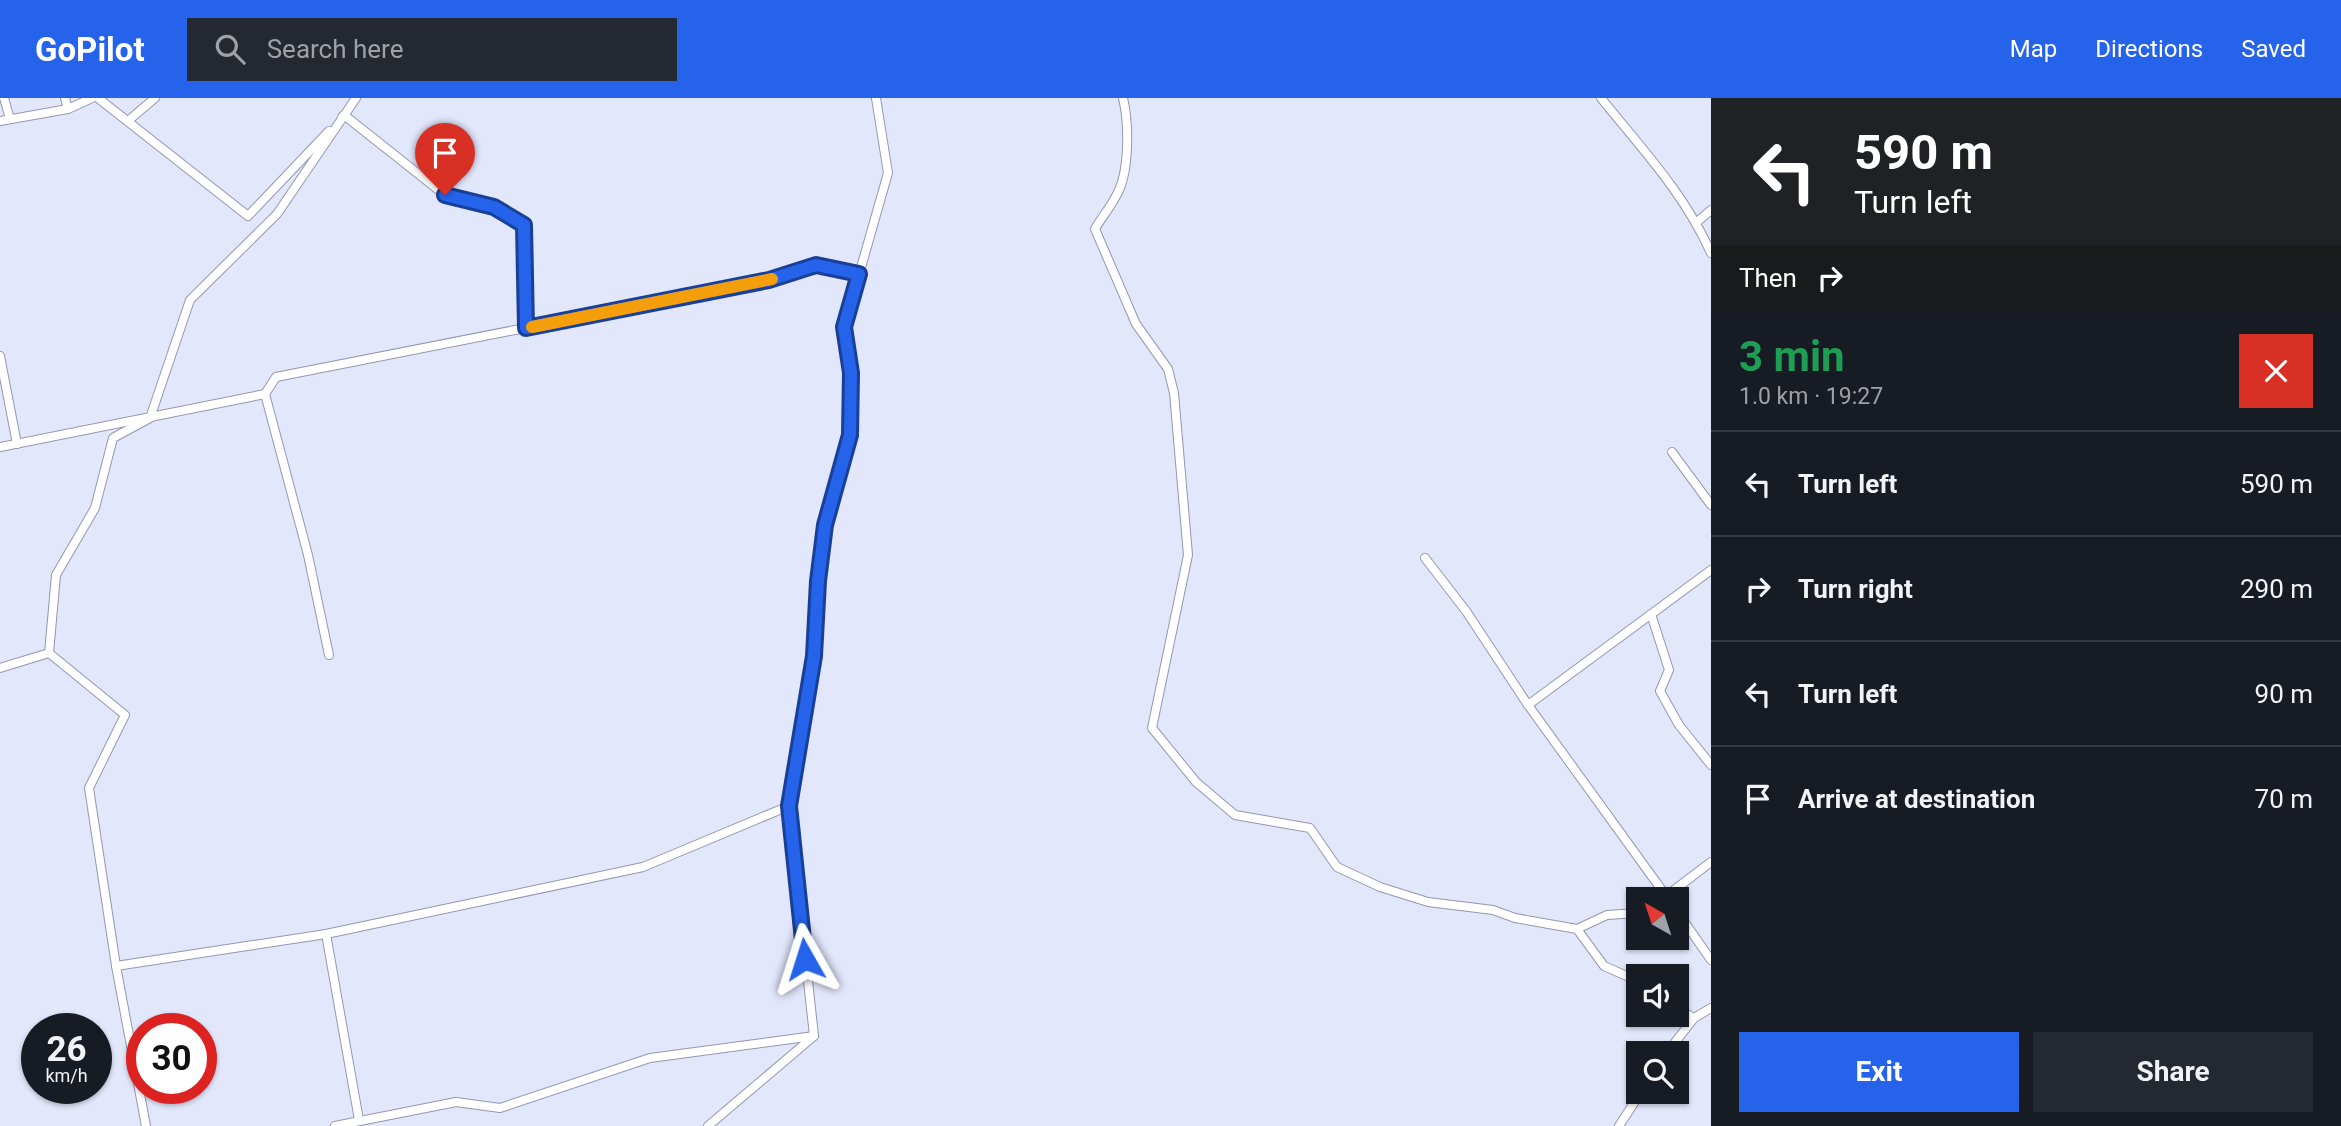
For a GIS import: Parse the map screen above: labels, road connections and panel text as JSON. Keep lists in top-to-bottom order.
{
  "north": "top left",
  "page": {
    "header": "GoPilot",
    "search": "Search here",
    "nav": ["Map", "Directions", "Saved"],
    "turn": ["590 m", "Turn left"],
    "then": "Then",
    "heading": ["3 min", "1.0 km · 19:27"],
    "list": [
      {
        "name": "Turn left",
        "value": "590 m"
      },
      {
        "name": "Turn right",
        "value": "290 m"
      },
      {
        "name": "Turn left",
        "value": "90 m"
      },
      {
        "name": "Arrive at destination",
        "value": "70 m"
      }
    ],
    "speed": "26 km/h",
    "limit": "30",
    "buttons": ["Exit", "Share"]
  }
}
